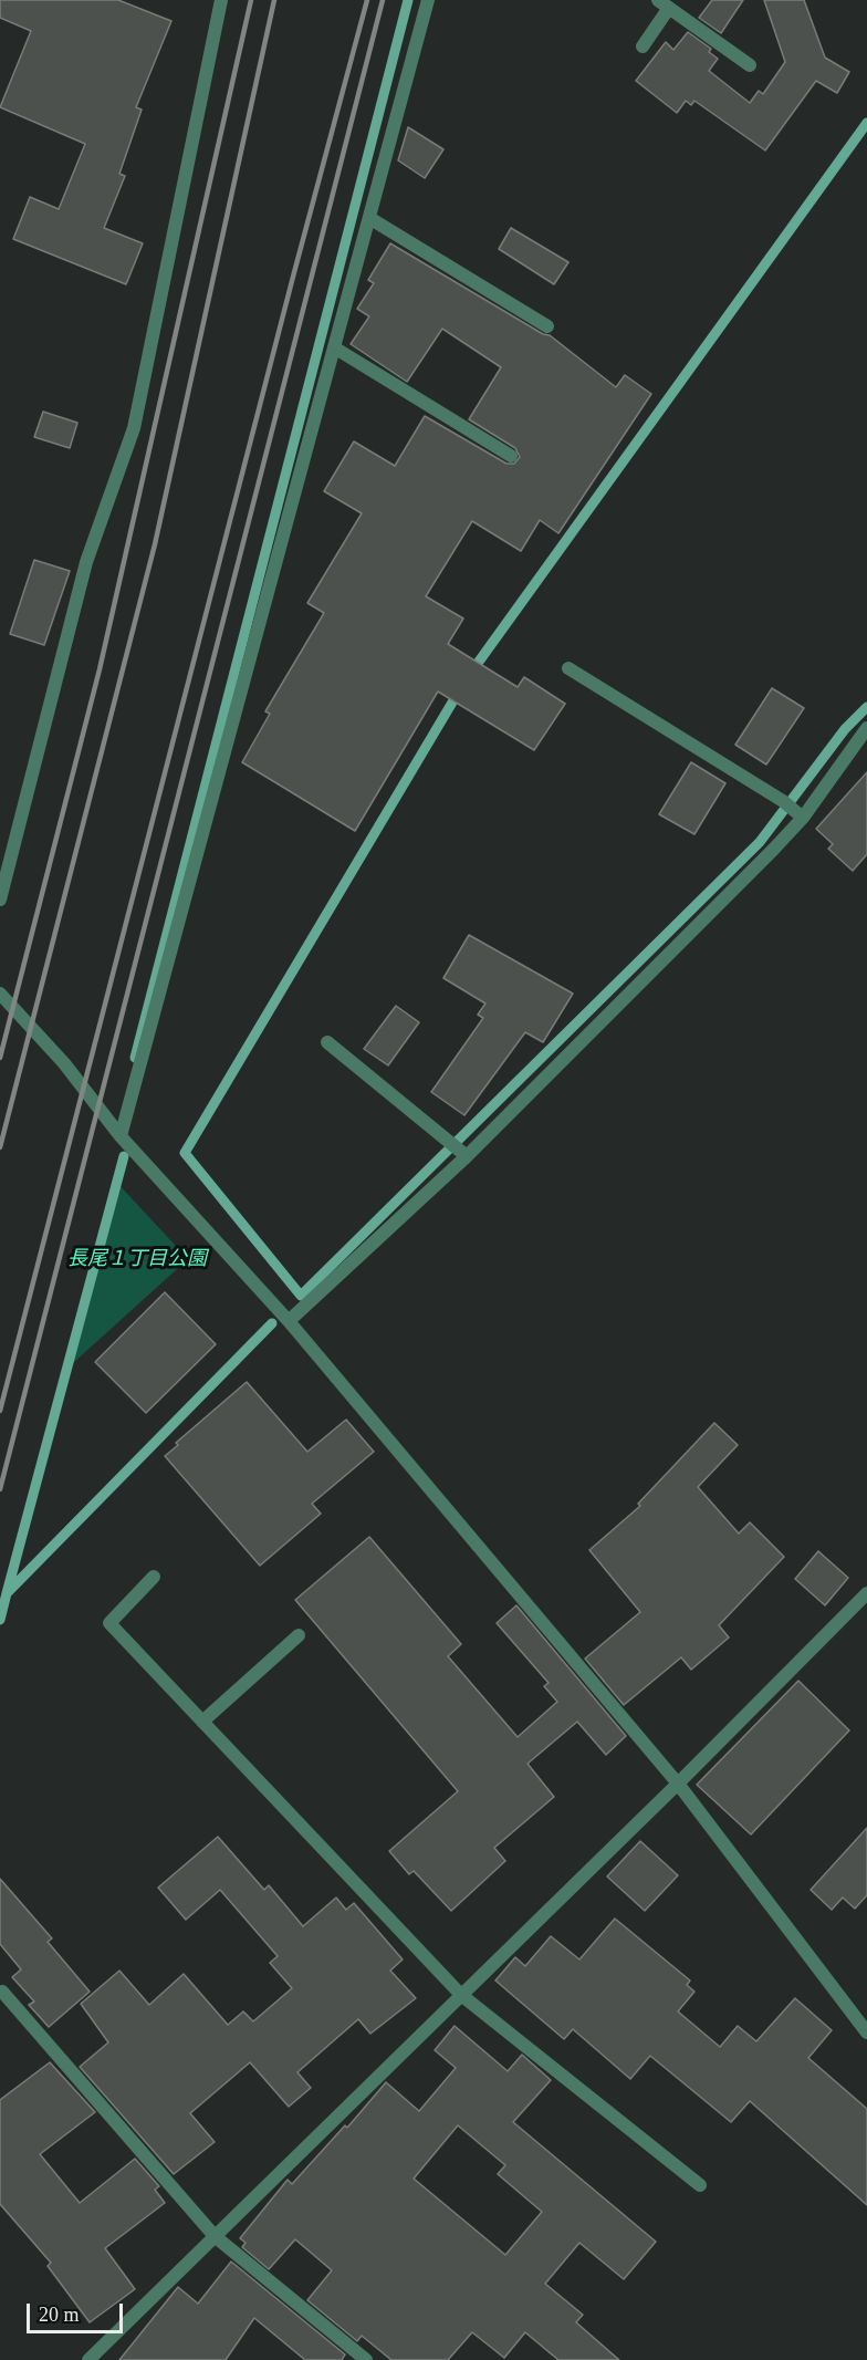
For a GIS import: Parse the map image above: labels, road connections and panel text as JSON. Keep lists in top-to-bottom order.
{
  "parks": ["長尾１丁目公園"],
  "scale_bar": "20 m"
}
